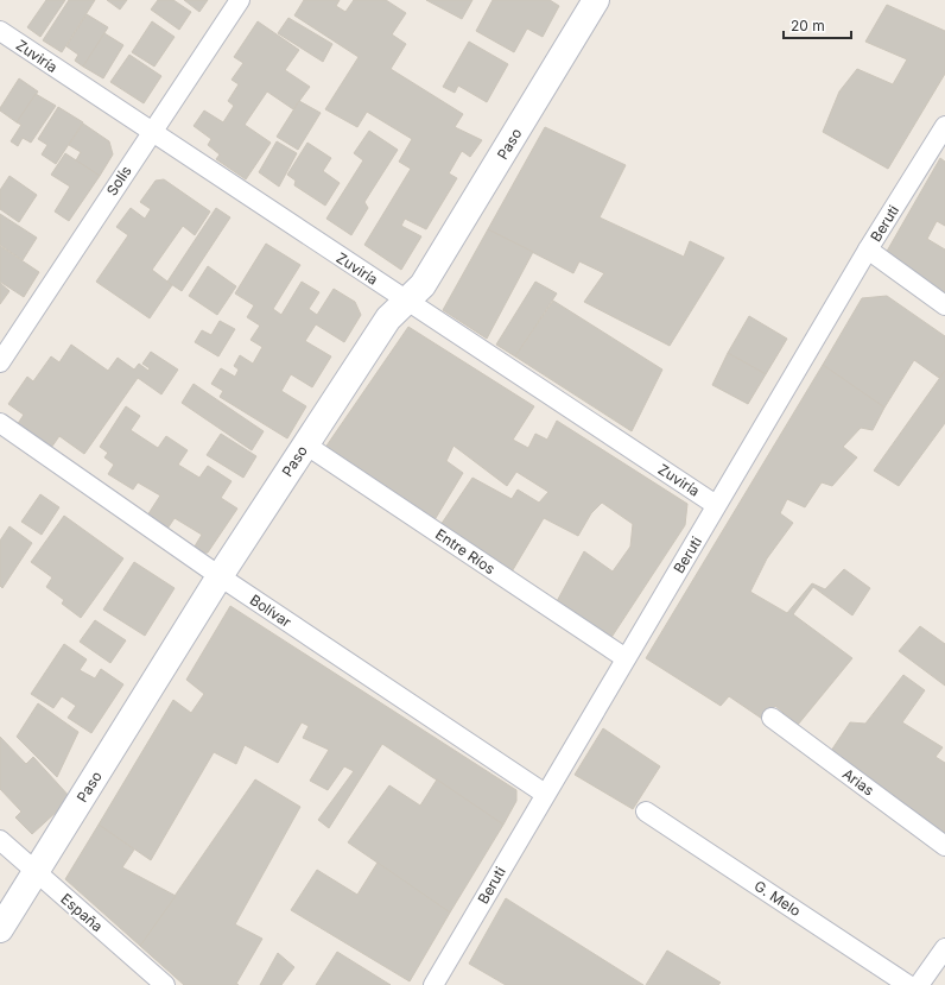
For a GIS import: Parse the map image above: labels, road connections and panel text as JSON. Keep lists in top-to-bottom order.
{
  "streets": {
    "street": [
      "Zuviría",
      "Paso",
      "Solís",
      "Beruti",
      "Entre Ríos",
      "Bolívar",
      "Arias",
      "G. Melo",
      "España"
    ]
  },
  "crossings": [
    ["Zuviría", "Paso"],
    ["Zuviría", "Solís"],
    ["Zuviría", "Beruti"],
    ["Paso", "Entre Ríos"],
    ["Paso", "Bolívar"],
    ["Paso", "España"],
    ["Beruti", "Entre Ríos"],
    ["Beruti", "Bolívar"]
  ],
  "scale_bar": "20 m"
}
